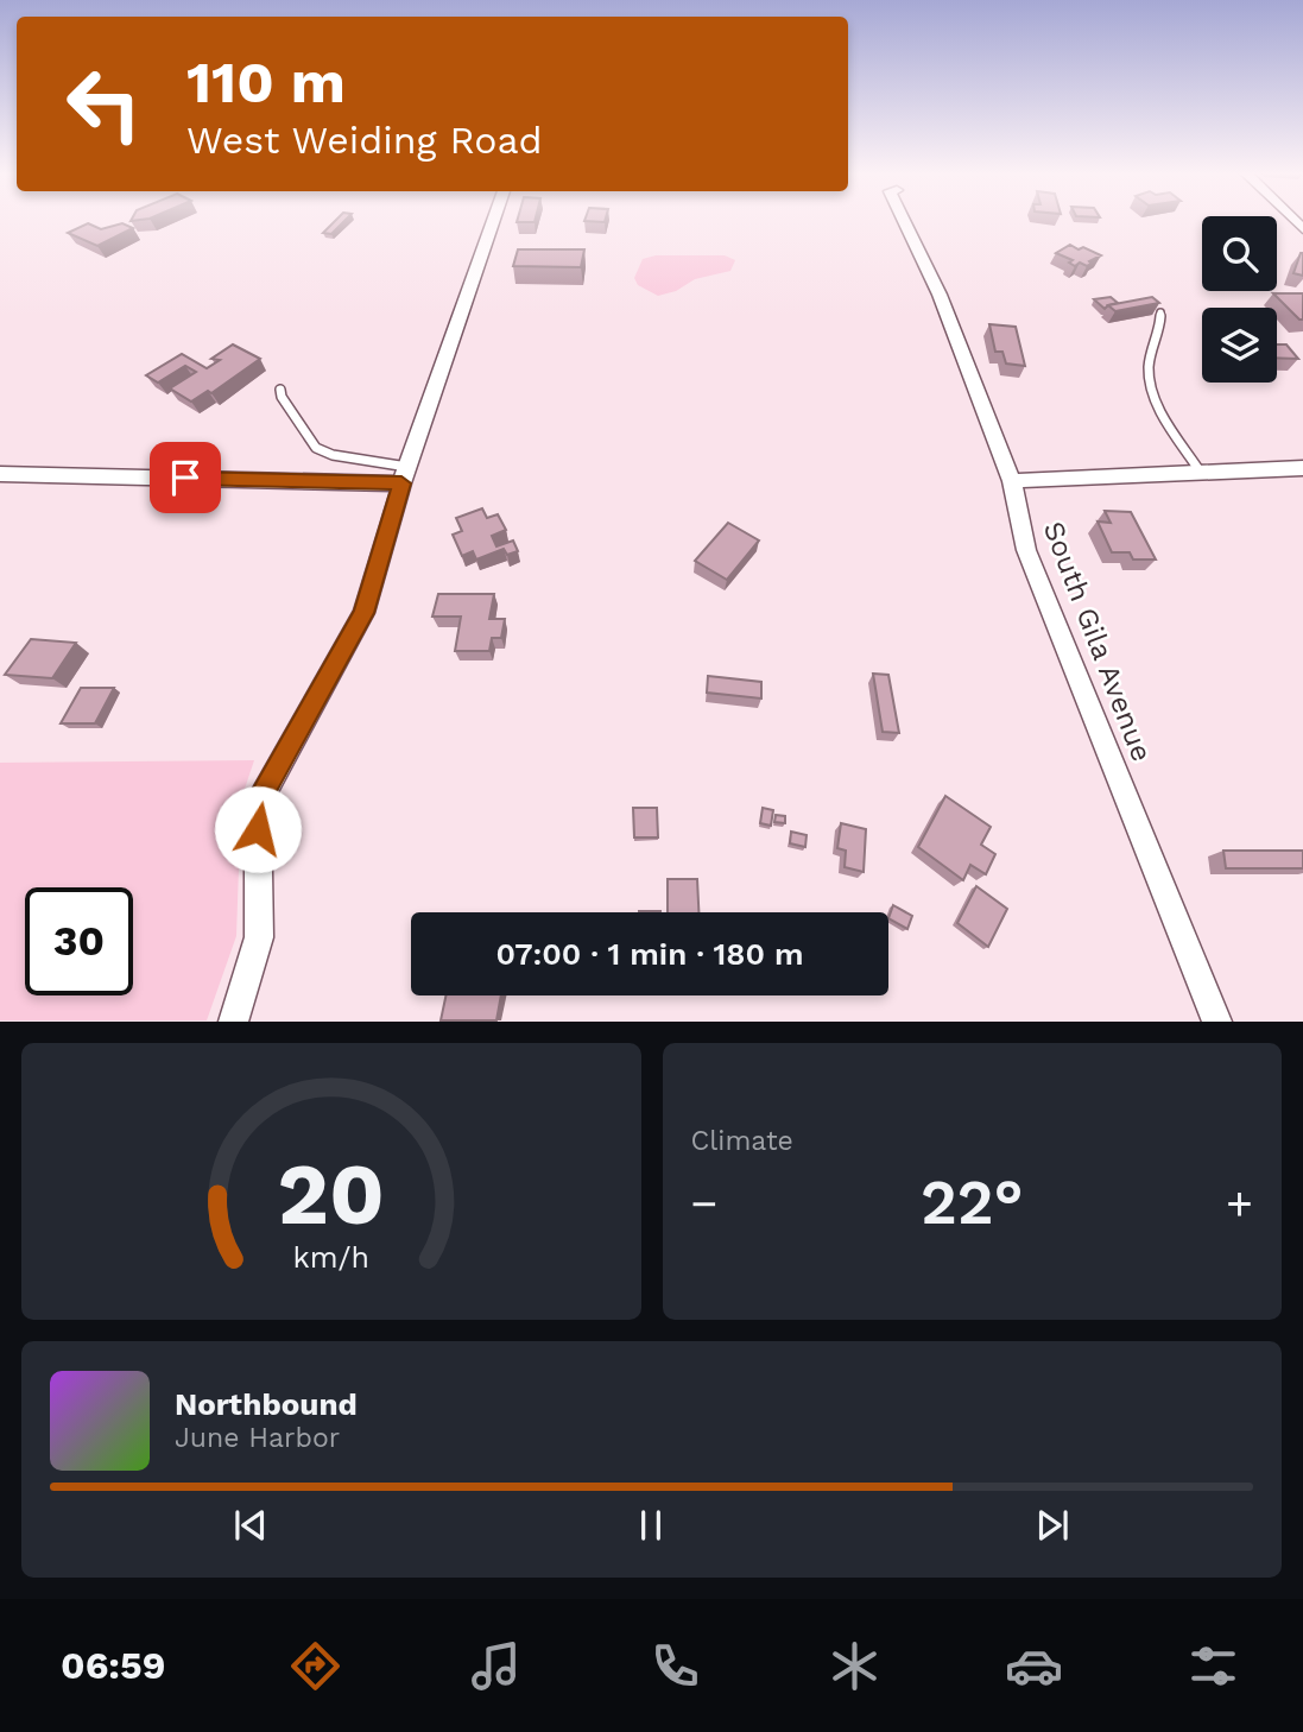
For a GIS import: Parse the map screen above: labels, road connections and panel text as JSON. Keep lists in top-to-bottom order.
{
  "streets": {
    "street": ["South Gila Avenue"]
  },
  "page": {
    "turn": ["110 m", "West Weiding Road"],
    "limit": "30",
    "trip": "07:00 · 1 min · 180 m",
    "tile": "Climate",
    "heat": ["−", "22°", "+"],
    "song": ["Northbound", "June Harbor"],
    "tabs": "06:59",
    "gauge": ["20", "km/h"]
  }
}
